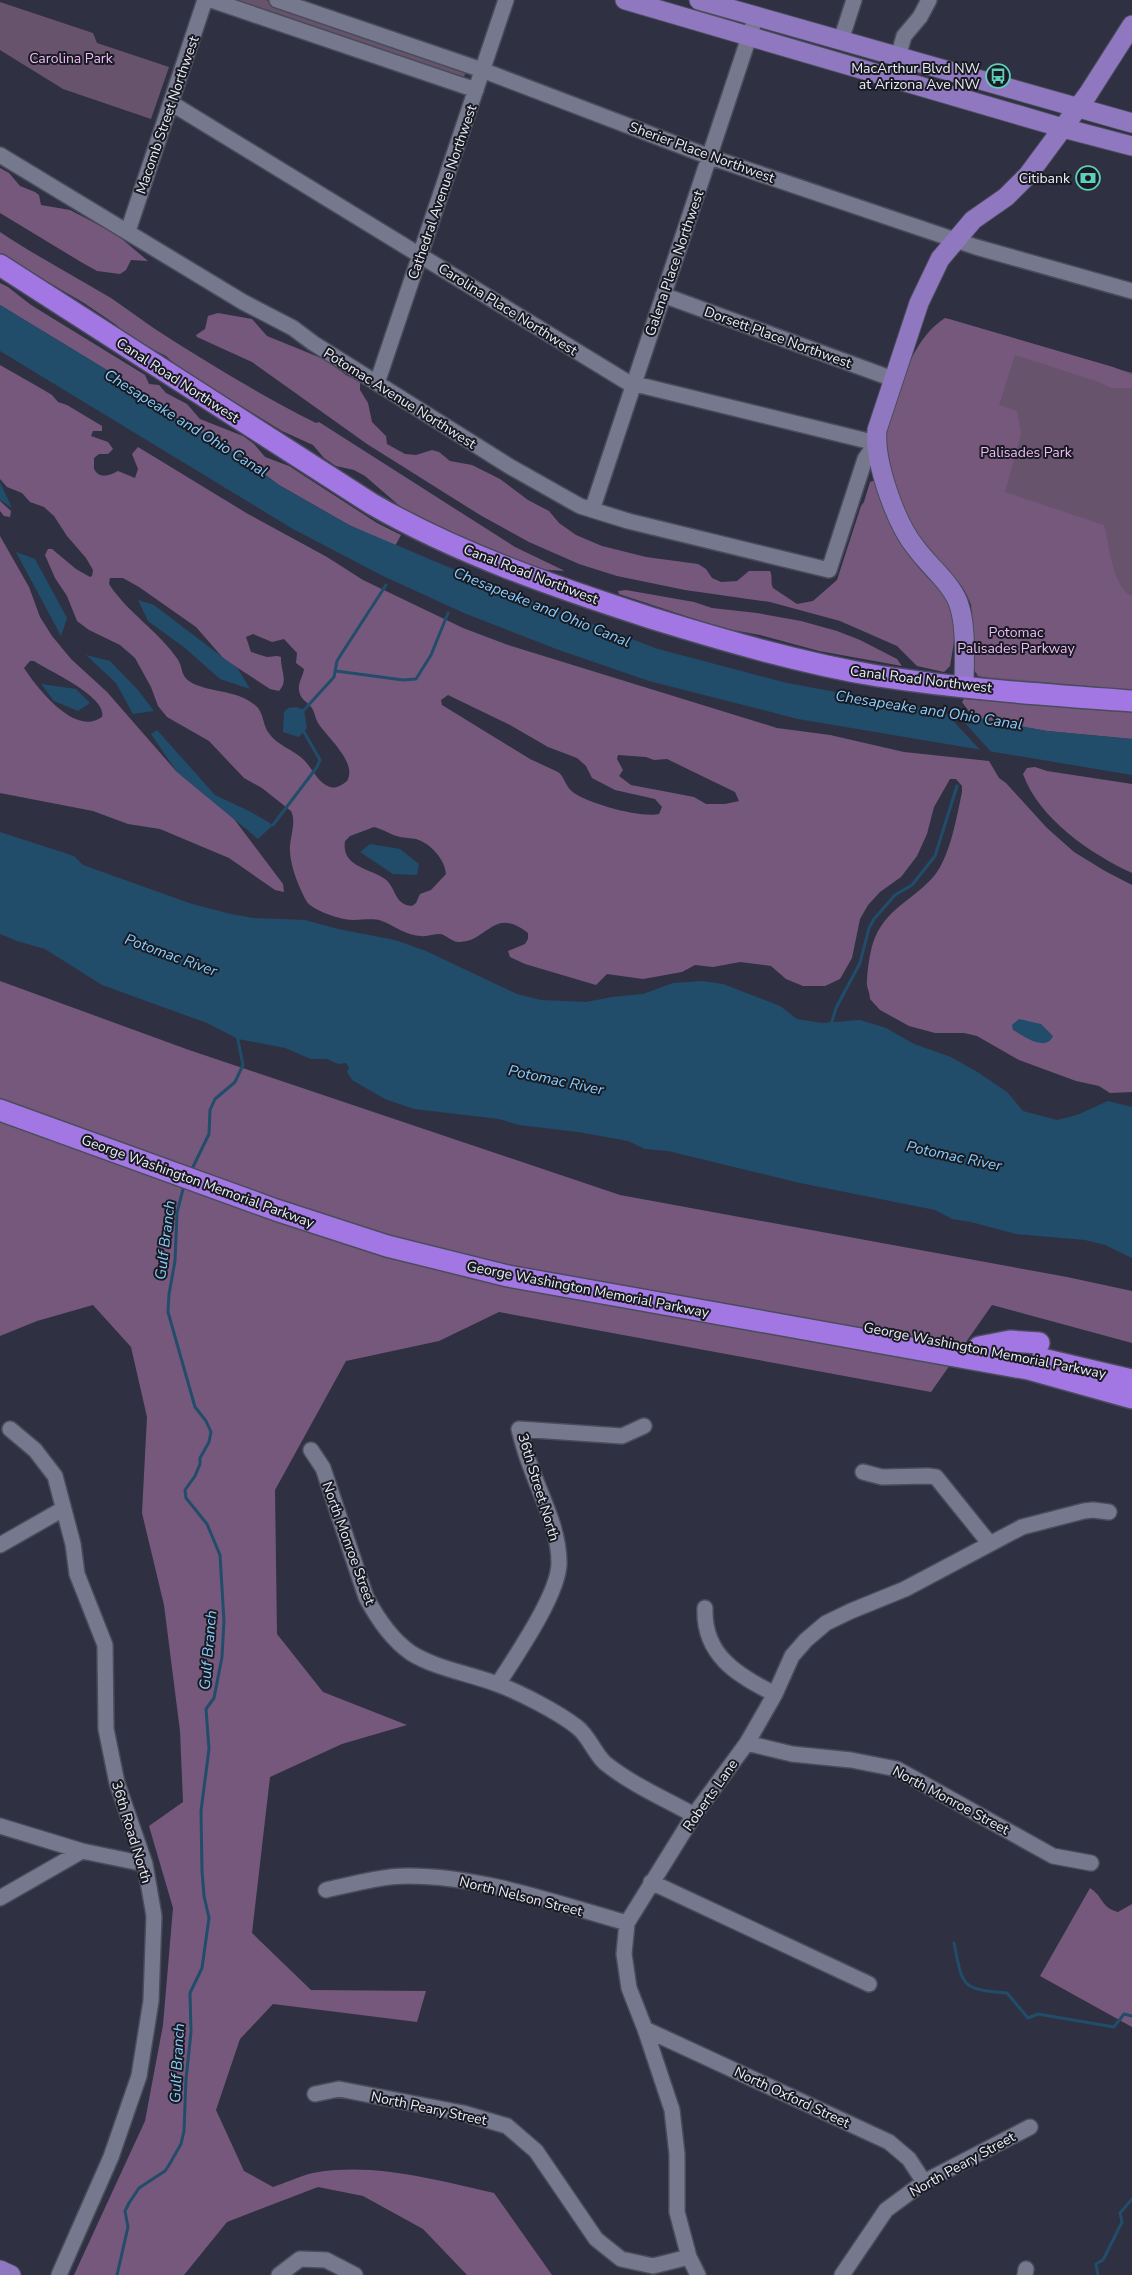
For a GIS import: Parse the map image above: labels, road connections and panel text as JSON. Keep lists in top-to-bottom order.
{
  "streets": {
    "highway": ["Canal Road Northwest", "George Washington Memorial Parkway"],
    "street": [
      "Macomb Street Northwest",
      "Sherier Place Northwest",
      "Cathedral Avenue Northwest",
      "Galena Place Northwest",
      "Carolina Place Northwest",
      "Dorsett Place Northwest",
      "Potomac Avenue Northwest",
      "36th Street North",
      "North Monroe Street",
      "Roberts Lane",
      "36th Road North",
      "North Nelson Street",
      "North Oxford Street",
      "North Peary Street"
    ]
  },
  "crossings": [
    ["Macomb Street Northwest", "Carolina Place Northwest"],
    ["Macomb Street Northwest", "Potomac Avenue Northwest"],
    ["Sherier Place Northwest", "Cathedral Avenue Northwest"],
    ["Sherier Place Northwest", "Galena Place Northwest"],
    ["Cathedral Avenue Northwest", "Carolina Place Northwest"],
    ["Cathedral Avenue Northwest", "Potomac Avenue Northwest"],
    ["Galena Place Northwest", "Carolina Place Northwest"],
    ["Galena Place Northwest", "Dorsett Place Northwest"],
    ["Galena Place Northwest", "Potomac Avenue Northwest"],
    ["Carolina Place Northwest", "Potomac Avenue Northwest"],
    ["36th Street North", "North Monroe Street"],
    ["North Monroe Street", "Roberts Lane"],
    ["Roberts Lane", "North Nelson Street"],
    ["Roberts Lane", "North Oxford Street"],
    ["Roberts Lane", "North Peary Street"],
    ["North Oxford Street", "North Peary Street"]
  ],
  "water": ["Chesapeake and Ohio Canal", "Potomac River", "Gulf Branch"],
  "parks": ["Carolina Park", "Palisades Park", "Potomac Palisades Parkway"],
  "places": {
    "bus stop": ["MacArthur Blvd NW at Arizona Ave NW"],
    "bank": ["Citibank"]
  }
}
